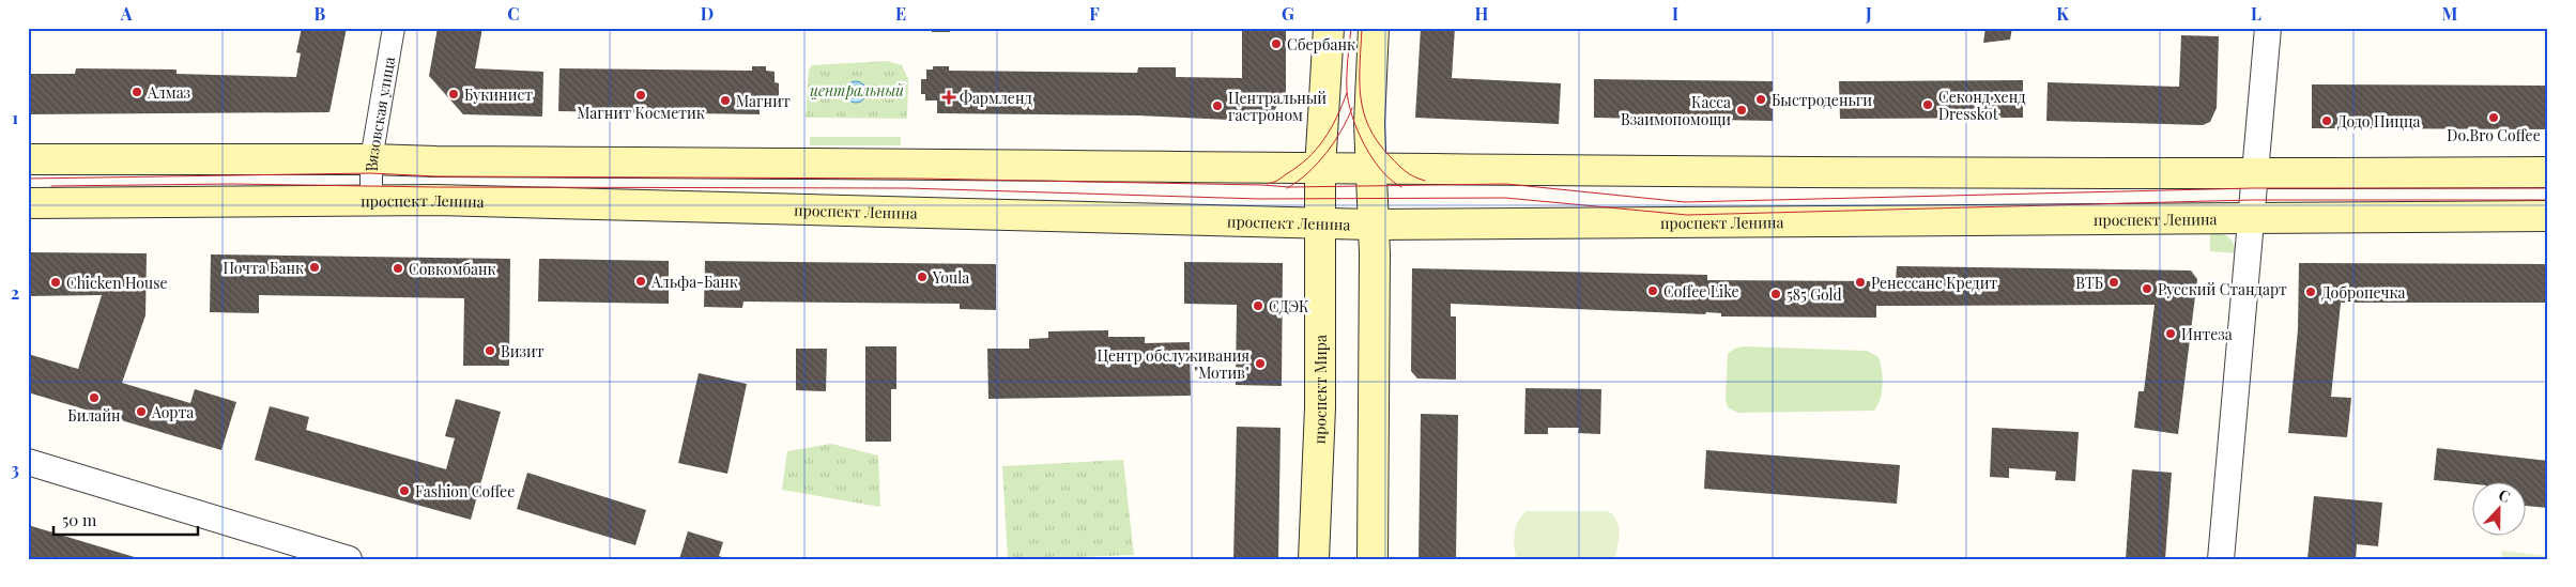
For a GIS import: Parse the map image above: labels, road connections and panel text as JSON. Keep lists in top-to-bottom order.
{
  "streets": {
    "main road": ["проспект Ленина", "проспект Мира"],
    "street": ["Вязовская улица"]
  },
  "crossings": [
    ["Вязовская улица", "проспект Ленина"],
    ["проспект Ленина", "проспект Мира"]
  ],
  "parks": ["центральный"],
  "places": {
    "other": [
      "Сбербанк",
      "Алмаз",
      "Букинист",
      "Магнит Косметик",
      "Быстроденьги",
      "Магнит",
      "Секонд хенд Dresskot",
      "Центральный гастроном",
      "Касса Взаимопомощи",
      "Do.Bro Coffee",
      "Додо Пицца",
      "Почта Банк",
      "Совкомбанк",
      "Youla",
      "Альфа-Банк",
      "Chicken House",
      "Ренессанс Кредит",
      "ВТБ",
      "Русский Стандарт",
      "Coffee Like",
      "Добропечка",
      "585 Gold",
      "СДЭК",
      "Интеза",
      "Визит",
      "Центр обслуживания \"Мотив\"",
      "Билайн",
      "Аорта",
      "Fashion Coffee"
    ],
    "health": ["Фармленд"]
  },
  "scale_bar": "50 m",
  "north": "top",
  "grid": {
    "columns": [
      "A",
      "B",
      "C",
      "D",
      "E",
      "F",
      "G",
      "H",
      "I",
      "J",
      "K",
      "L",
      "M"
    ],
    "rows": ["1", "2", "3"]
  }
}
